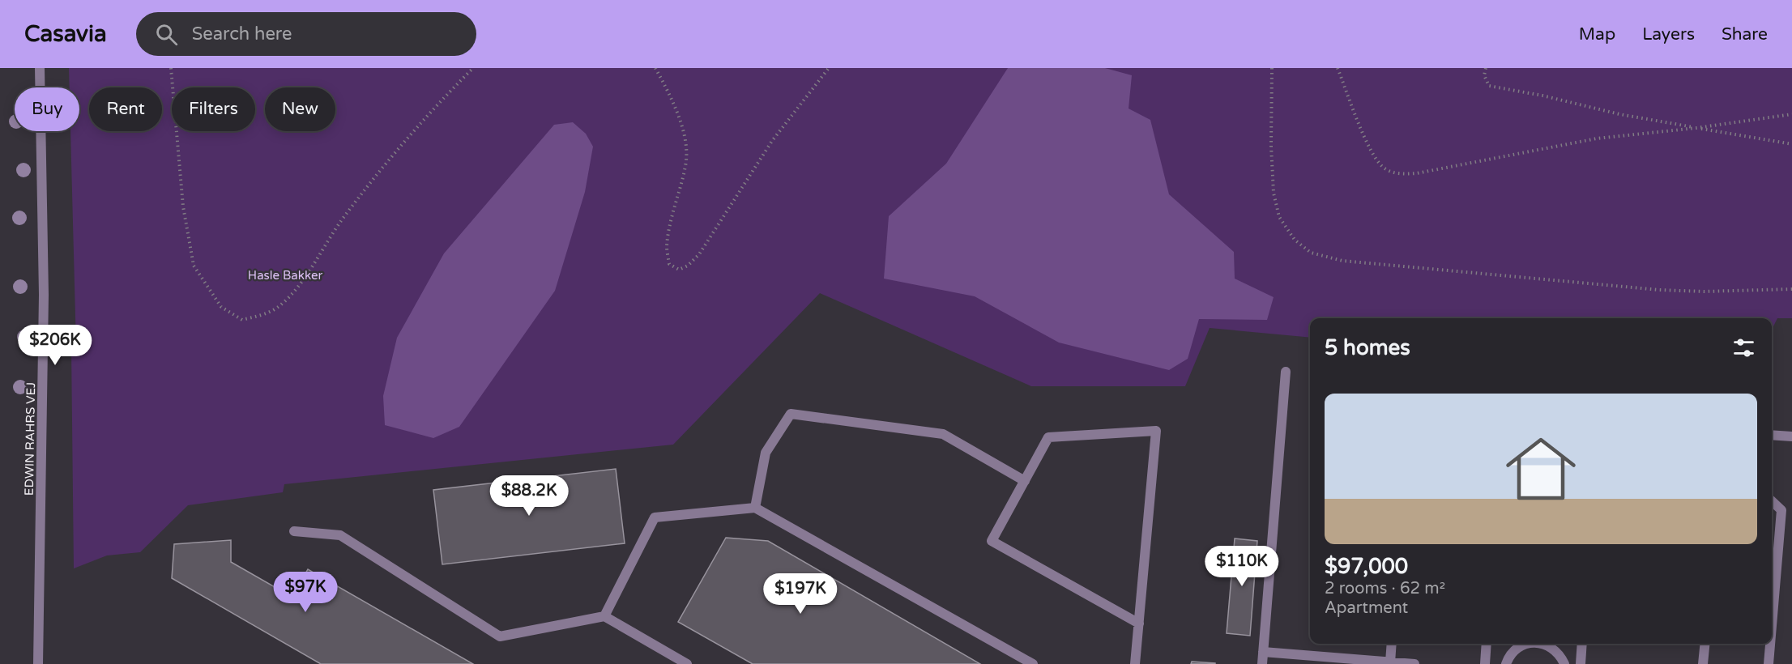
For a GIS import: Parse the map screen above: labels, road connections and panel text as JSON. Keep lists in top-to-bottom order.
{
  "streets": {
    "street": ["EDWIN RAHRS VEJ"]
  },
  "parks": ["Hasle Bakker"],
  "page": {
    "header": "Casavia",
    "search": "Search here",
    "nav": ["Map", "Layers", "Share"],
    "chip": [
      "Buy",
      "Rent",
      "Filters",
      "New"
    ],
    "heading": "5 homes",
    "price": [
      "$206K",
      "$88.2K",
      "$110K",
      "$97K",
      "$197K"
    ],
    "list": [
      {
        "name": "$97,000",
        "note": "2 rooms · 62 m² · Apartment"
      }
    ]
  }
}
